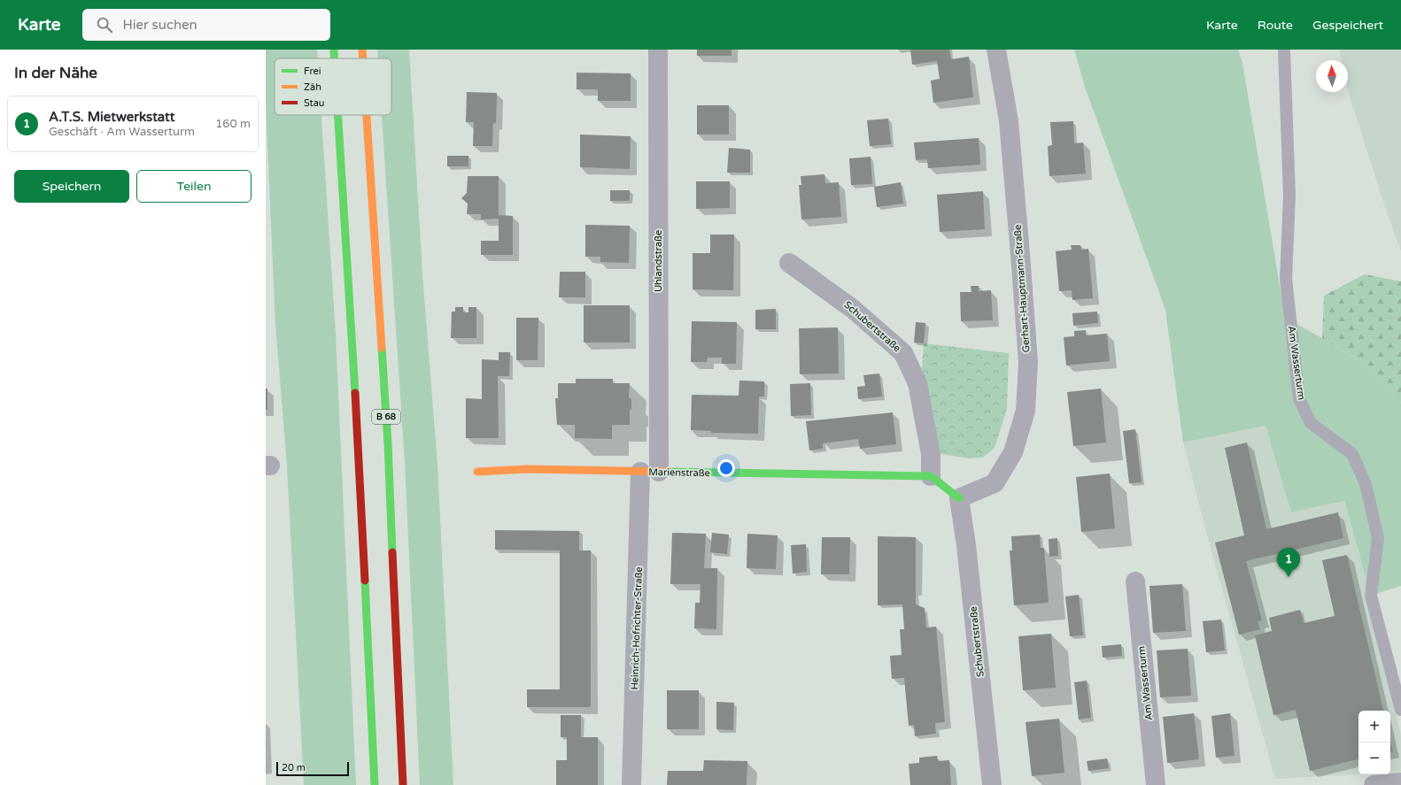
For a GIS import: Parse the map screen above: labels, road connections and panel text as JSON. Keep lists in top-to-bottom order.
{
  "streets": {
    "main road": ["B 68", "Marienstraße"],
    "street": [
      "Uhlandstraße",
      "Gerhart-Hauptmann-Straße",
      "Schubertstraße",
      "Am Wasserturm",
      "Heinrich-Hofrichter-Straße"
    ]
  },
  "crossings": [
    ["Uhlandstraße", "Marienstraße"],
    ["Uhlandstraße", "Heinrich-Hofrichter-Straße"],
    ["Gerhart-Hauptmann-Straße", "Schubertstraße"],
    ["Schubertstraße", "Marienstraße"],
    ["Marienstraße", "Heinrich-Hofrichter-Straße"]
  ],
  "legend": ["Frei", "Zäh", "Stau"],
  "scale_bar": "20 m",
  "north": "top",
  "page": {
    "header": "Karte",
    "search": "Hier suchen",
    "nav": ["Karte", "Route", "Gespeichert"],
    "heading": "In der Nähe",
    "list": [
      {
        "mark": "1",
        "name": "A.T.S. Mietwerkstatt",
        "note": "Geschäft · Am Wasserturm",
        "value": "160 m"
      }
    ],
    "buttons": ["Speichern", "Teilen"],
    "pins": "1",
    "map_buttons": ["+", "−"],
    "scale": "20 m"
  }
}
